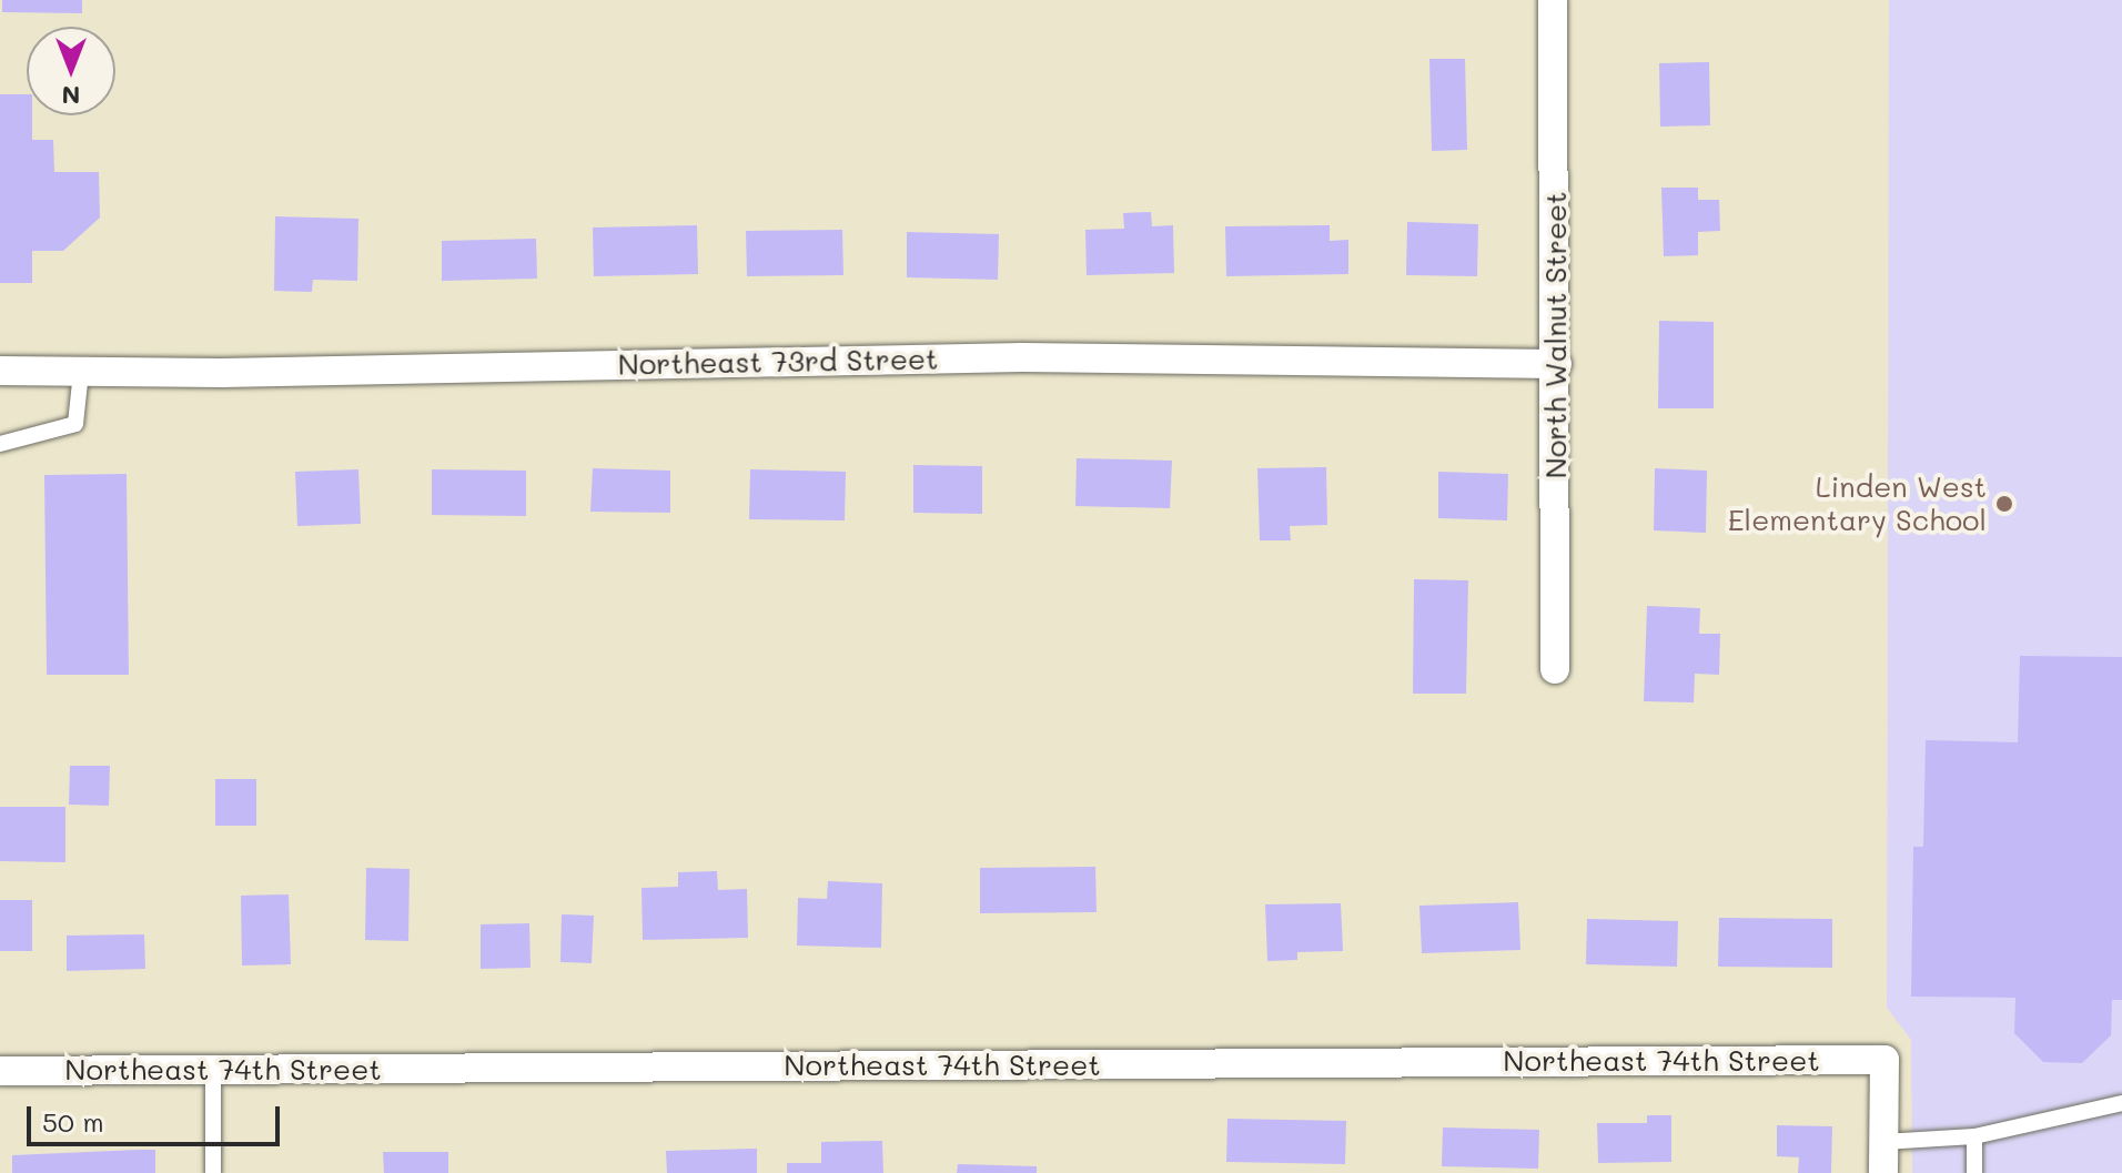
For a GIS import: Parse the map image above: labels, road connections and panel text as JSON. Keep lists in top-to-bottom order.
{
  "streets": {
    "street": ["North Walnut Street", "Northeast 73rd Street", "Northeast 74th Street"]
  },
  "crossings": [
    ["North Walnut Street", "Northeast 73rd Street"]
  ],
  "places": ["Linden West Elementary School"],
  "scale_bar": "50 m",
  "north": "bottom"
}
